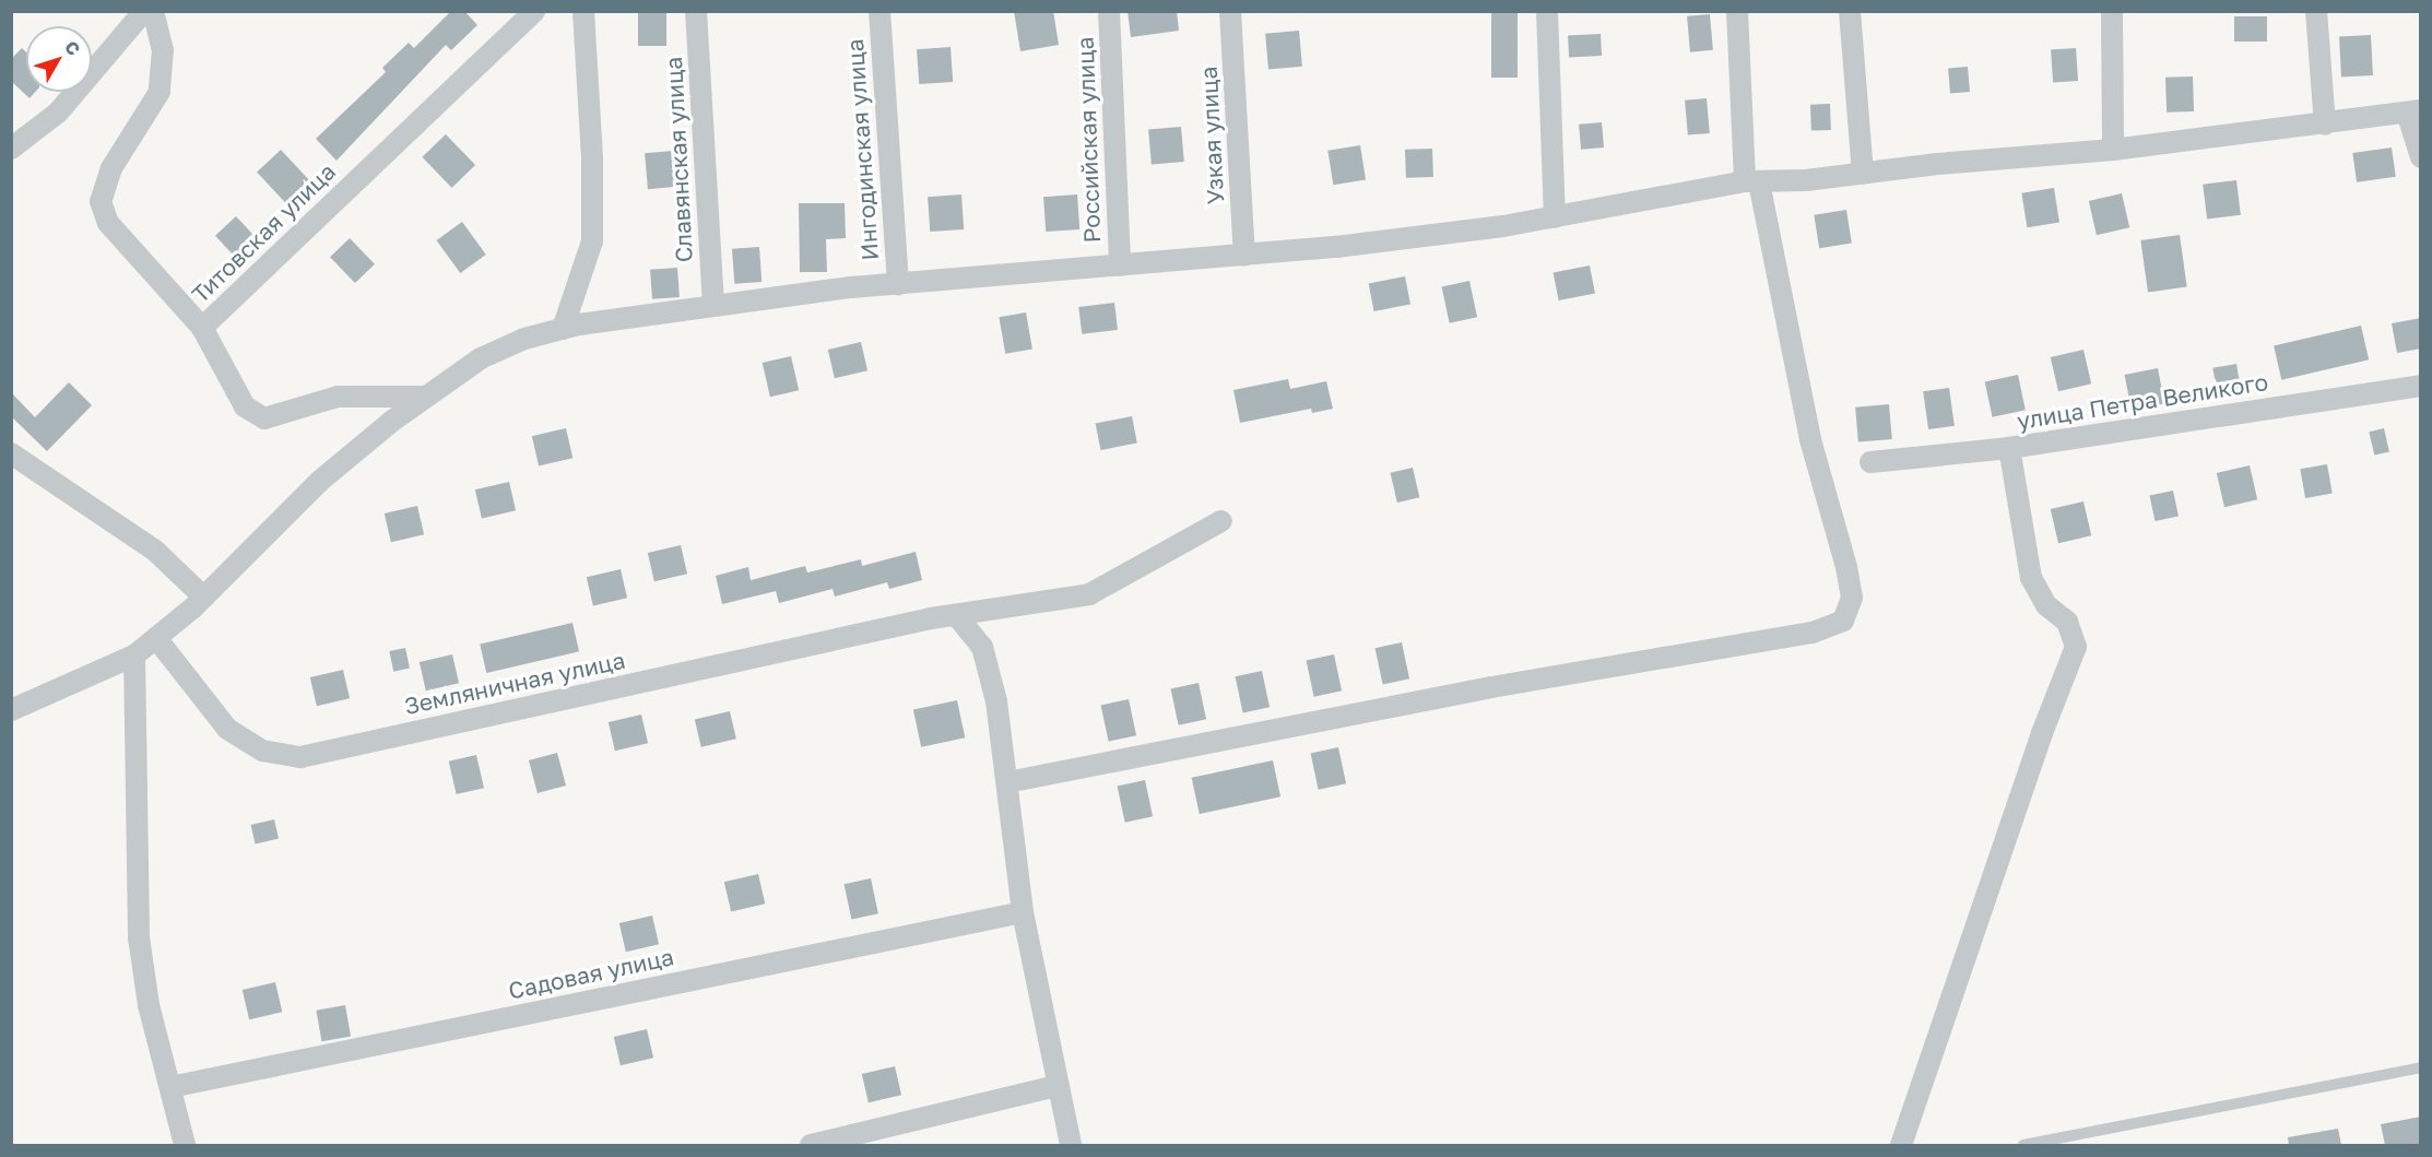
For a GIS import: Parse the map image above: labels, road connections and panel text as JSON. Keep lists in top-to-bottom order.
{
  "streets": {
    "street": [
      "Узкая улица",
      "Российская улица",
      "Ингодинская улица",
      "Славянская улица",
      "Титовская улица",
      "улица Петра Великого",
      "Земляничная улица",
      "Садовая улица"
    ]
  },
  "north": "top right"
}
